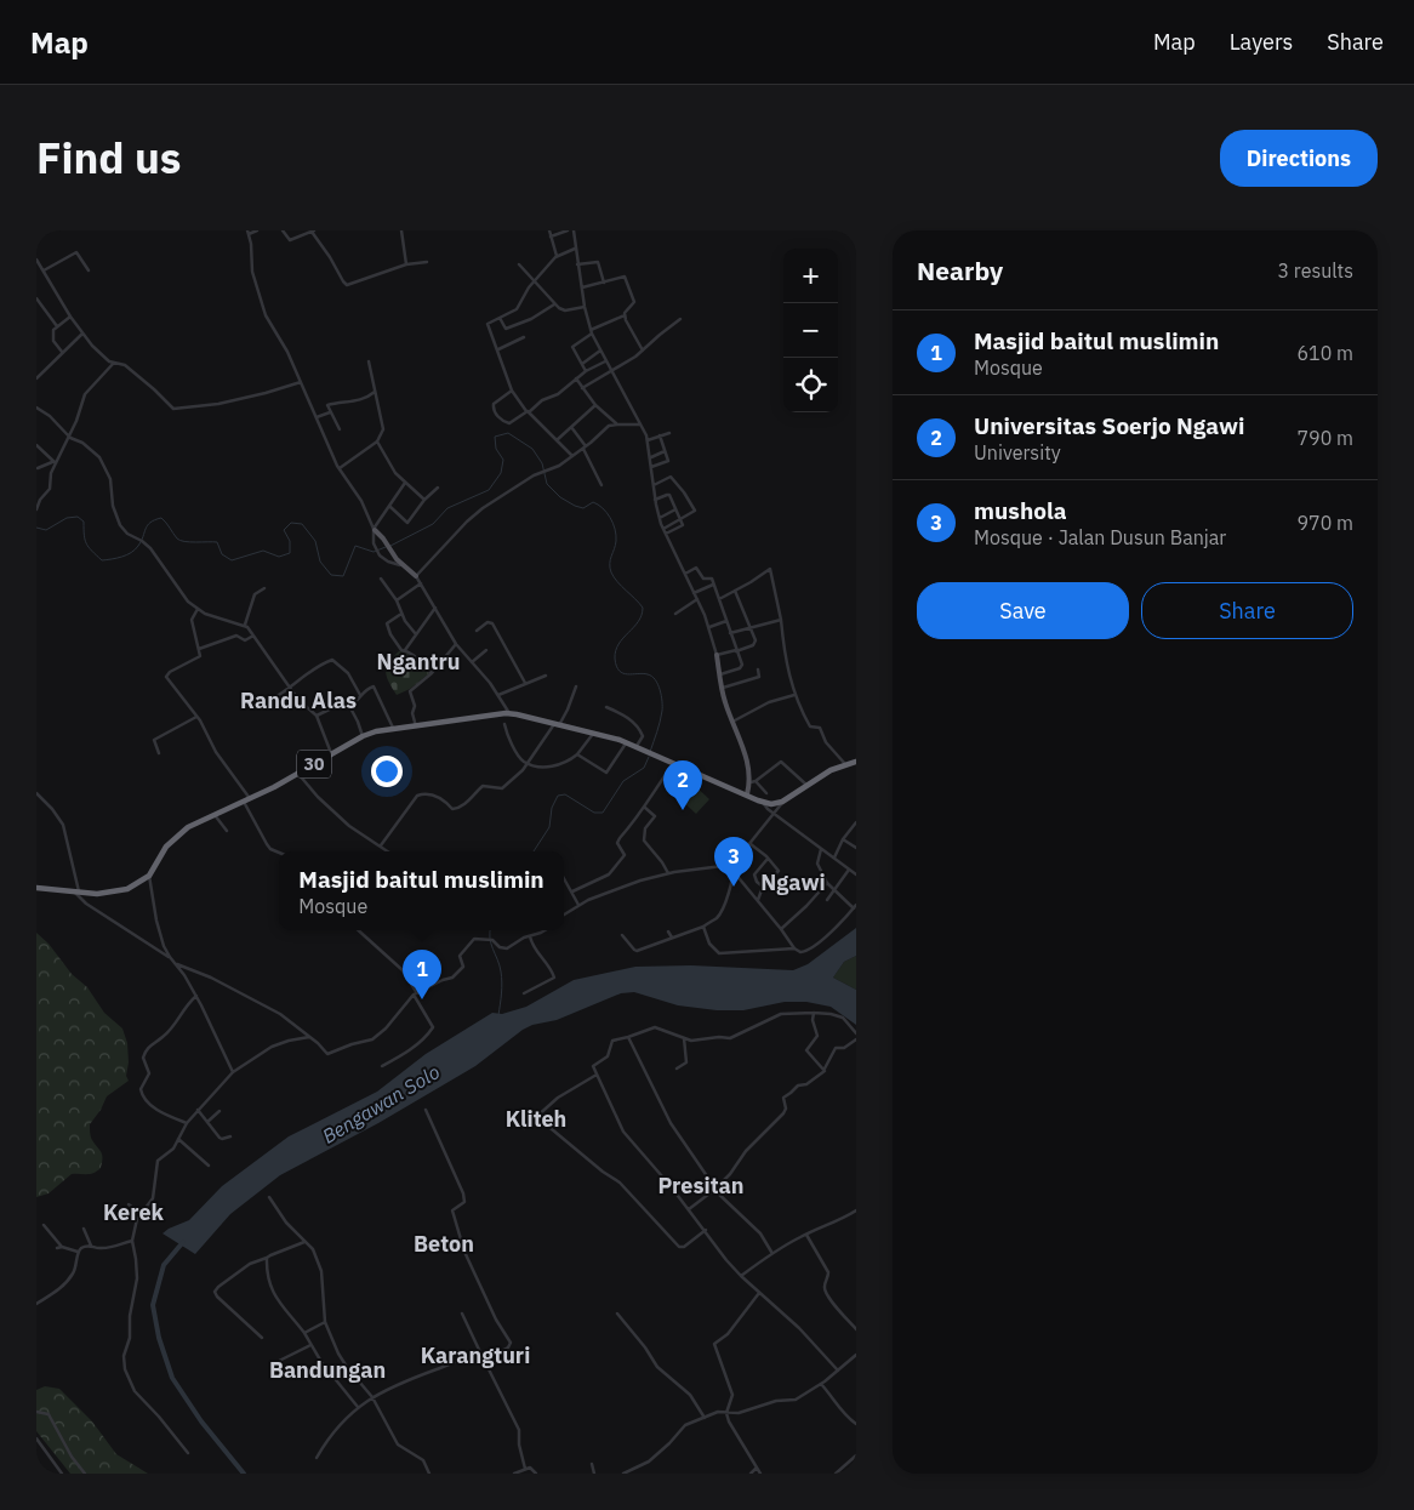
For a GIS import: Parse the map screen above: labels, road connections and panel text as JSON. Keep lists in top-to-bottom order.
{
  "streets": {
    "highway": ["30"]
  },
  "districts": [
    "Ngantru",
    "Randu Alas",
    "Ngawi",
    "Kliteh",
    "Presitan",
    "Kerek",
    "Beton",
    "Karangturi",
    "Bandungan"
  ],
  "water": ["Bengawan Solo"],
  "page": {
    "header": "Map",
    "nav": ["Map", "Layers", "Share"],
    "title": "Find us",
    "buttons": [
      "Directions",
      ["Save", "Share"]
    ],
    "heading": ["Nearby", "3 results"],
    "map_buttons": ["+", "−"],
    "list": [
      {
        "mark": "1",
        "name": "Masjid baitul muslimin",
        "note": "Mosque",
        "value": "610 m"
      },
      {
        "mark": "2",
        "name": "Universitas Soerjo Ngawi",
        "note": "University",
        "value": "790 m"
      },
      {
        "mark": "3",
        "name": "mushola",
        "note": "Mosque · Jalan Dusun Banjar",
        "value": "970 m"
      }
    ],
    "pins": ["2", "3", "1"],
    "popup": ["Masjid baitul muslimin", "Mosque"]
  }
}
